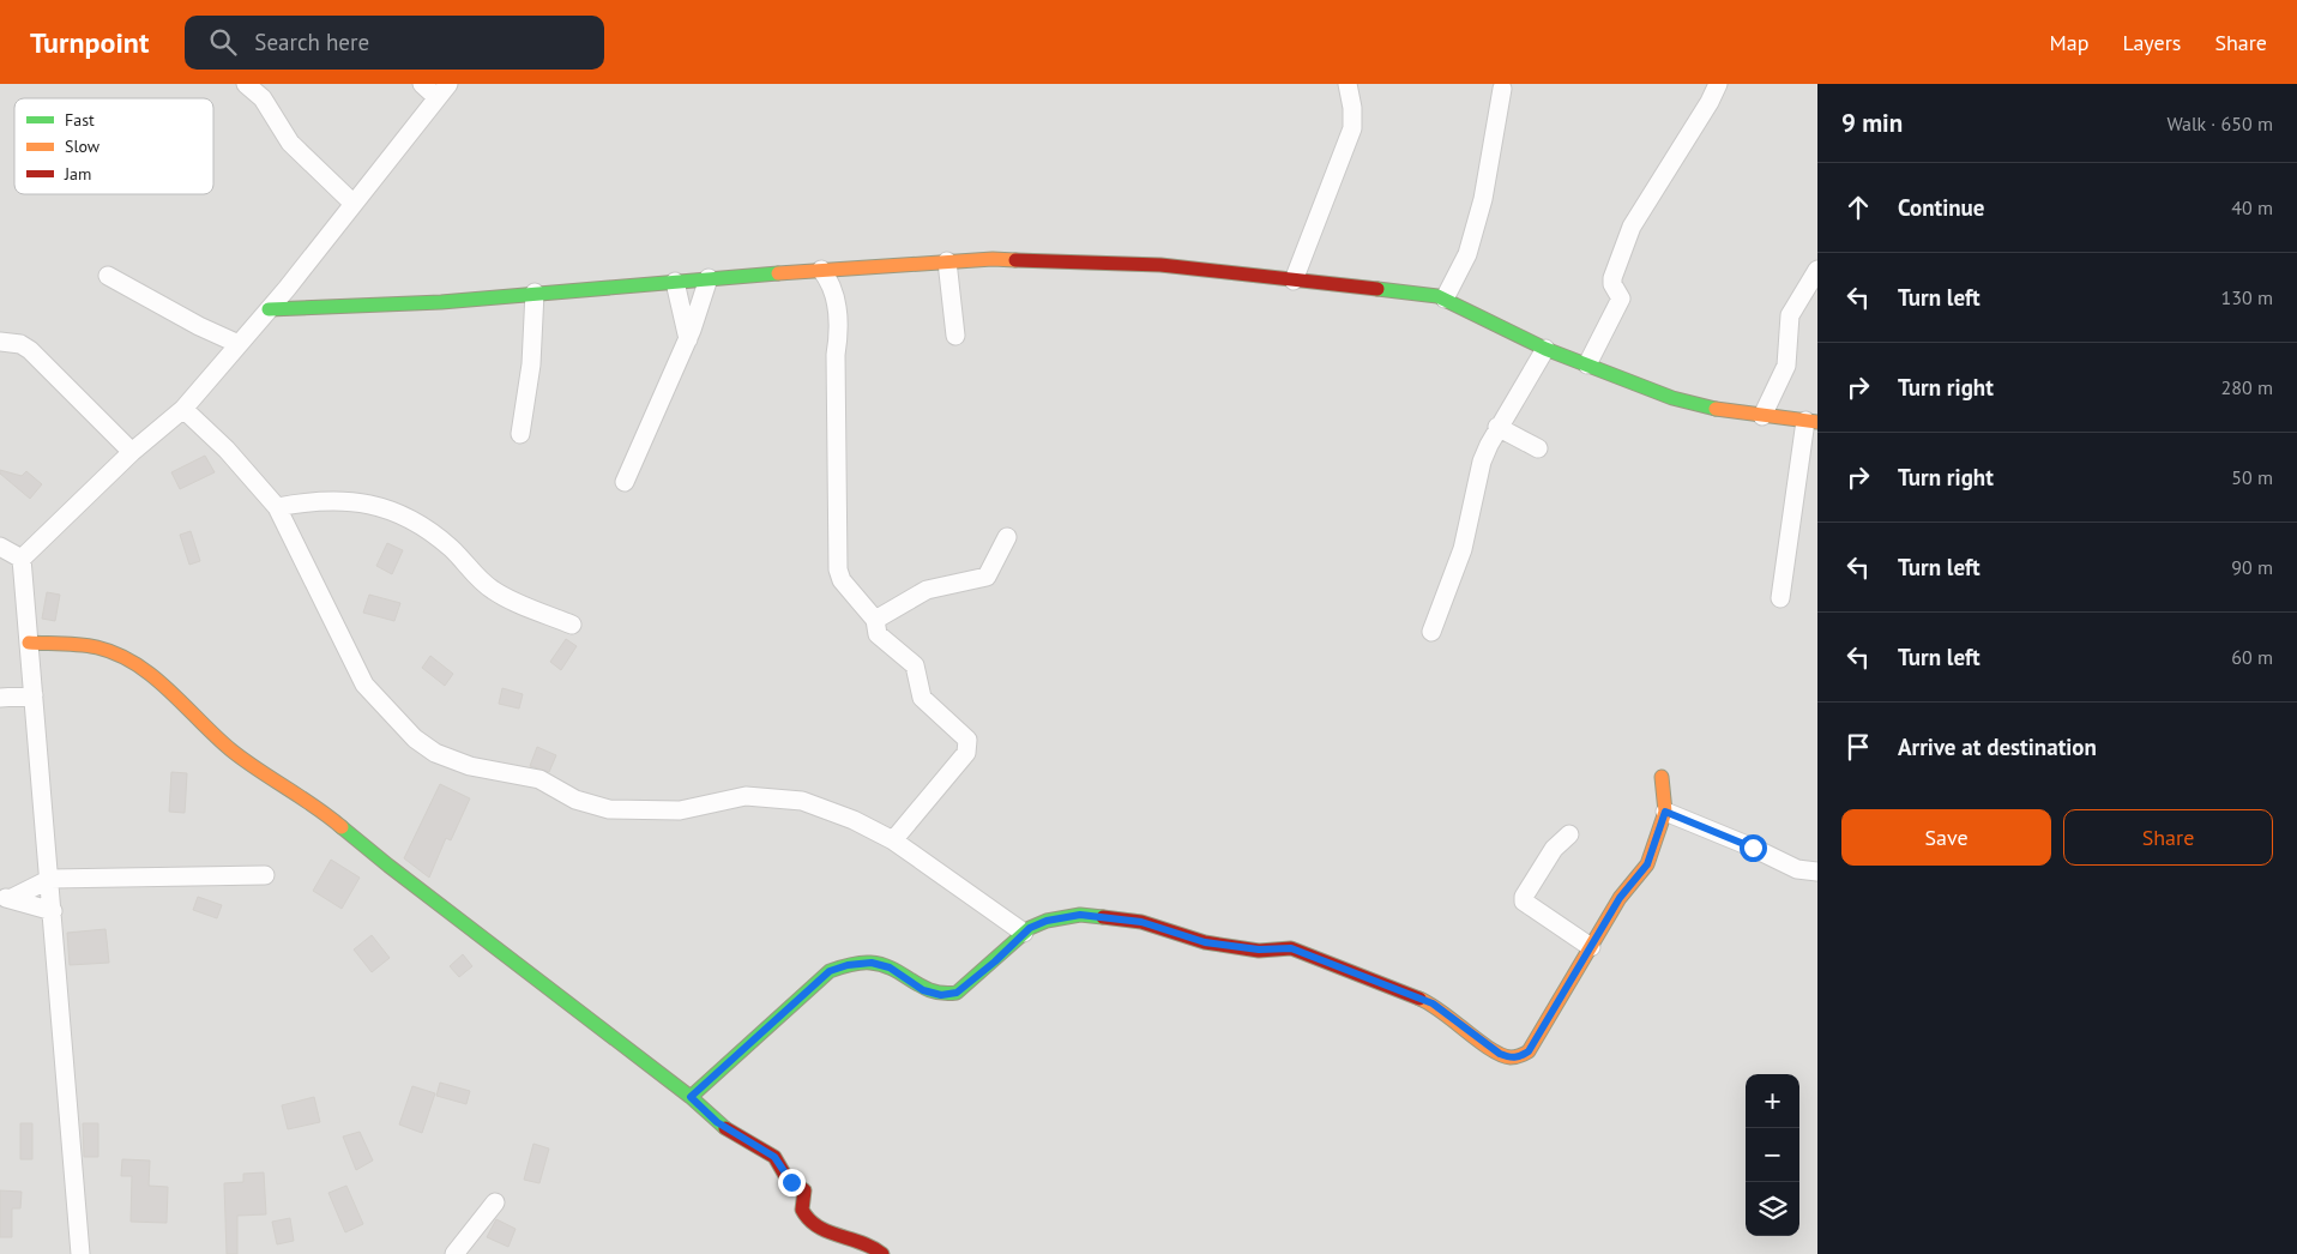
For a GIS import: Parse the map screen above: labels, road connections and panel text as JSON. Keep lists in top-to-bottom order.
{
  "legend": ["Fast", "Slow", "Jam"],
  "page": {
    "header": "Turnpoint",
    "search": "Search here",
    "nav": ["Map", "Layers", "Share"],
    "heading": ["9 min", "Walk · 650 m"],
    "list": [
      ["Continue", "40 m"],
      ["Turn left", "130 m"],
      ["Turn right", "280 m"],
      ["Turn right", "50 m"],
      ["Turn left", "90 m"],
      ["Turn left", "60 m"],
      "Arrive at destination"
    ],
    "buttons": ["Save", "Share"],
    "map_buttons": ["+", "−"]
  }
}
